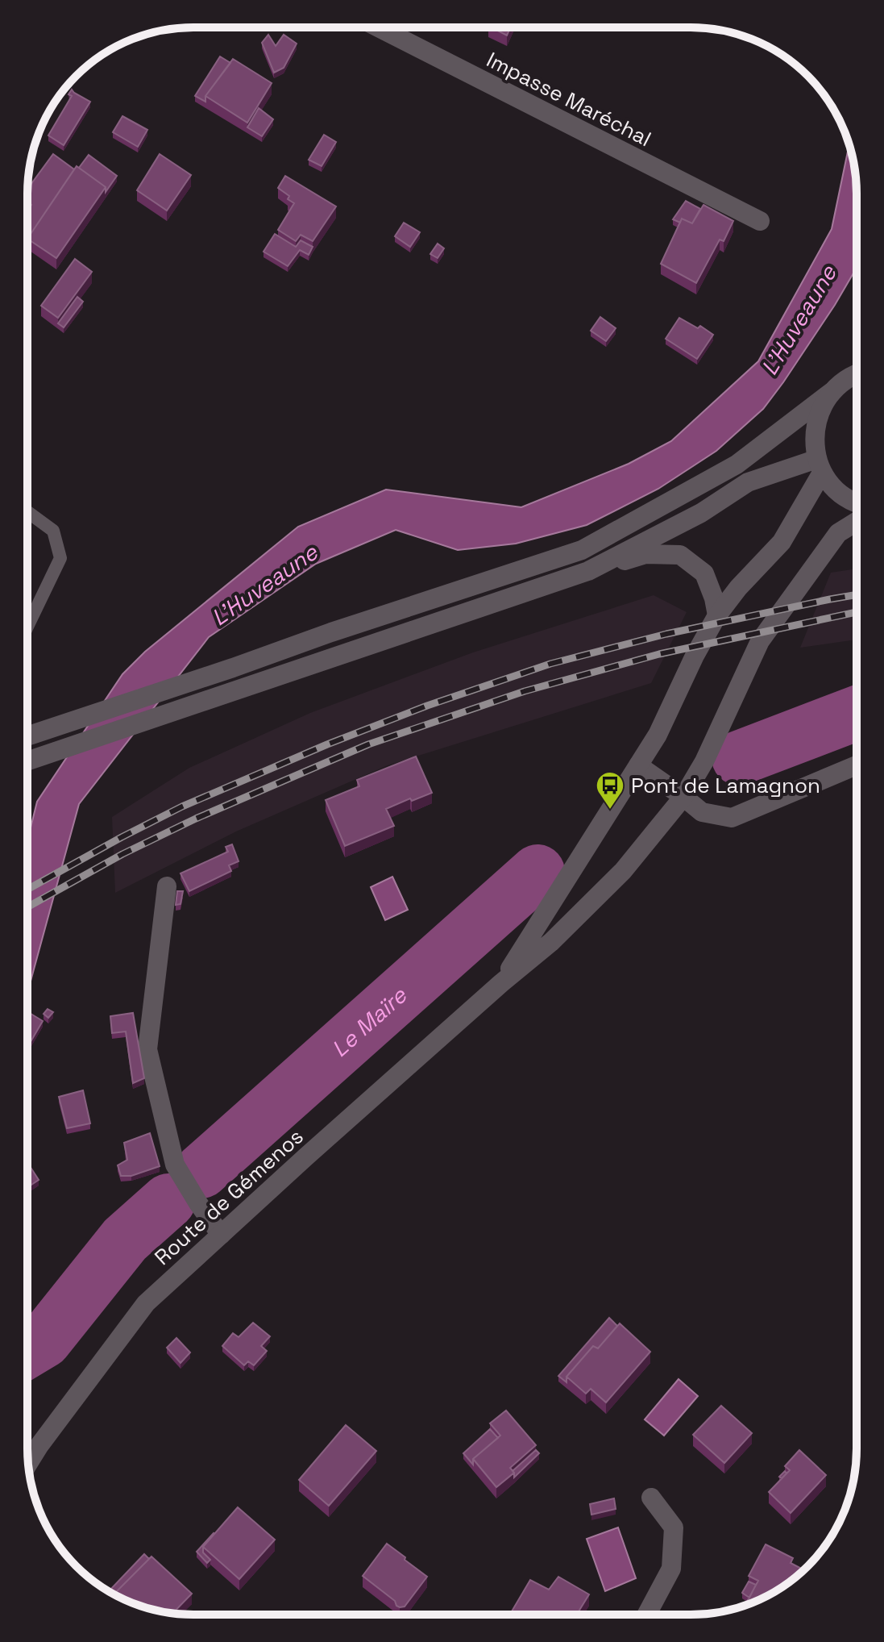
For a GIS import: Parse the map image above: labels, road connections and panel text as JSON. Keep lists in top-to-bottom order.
{
  "streets": {
    "street": ["Impasse Maréchal", "Route de Gémenos"]
  },
  "water": ["L'Huveaune", "Le Maïre"],
  "places": {
    "bus stop": ["Pont de Lamagnon"]
  }
}
